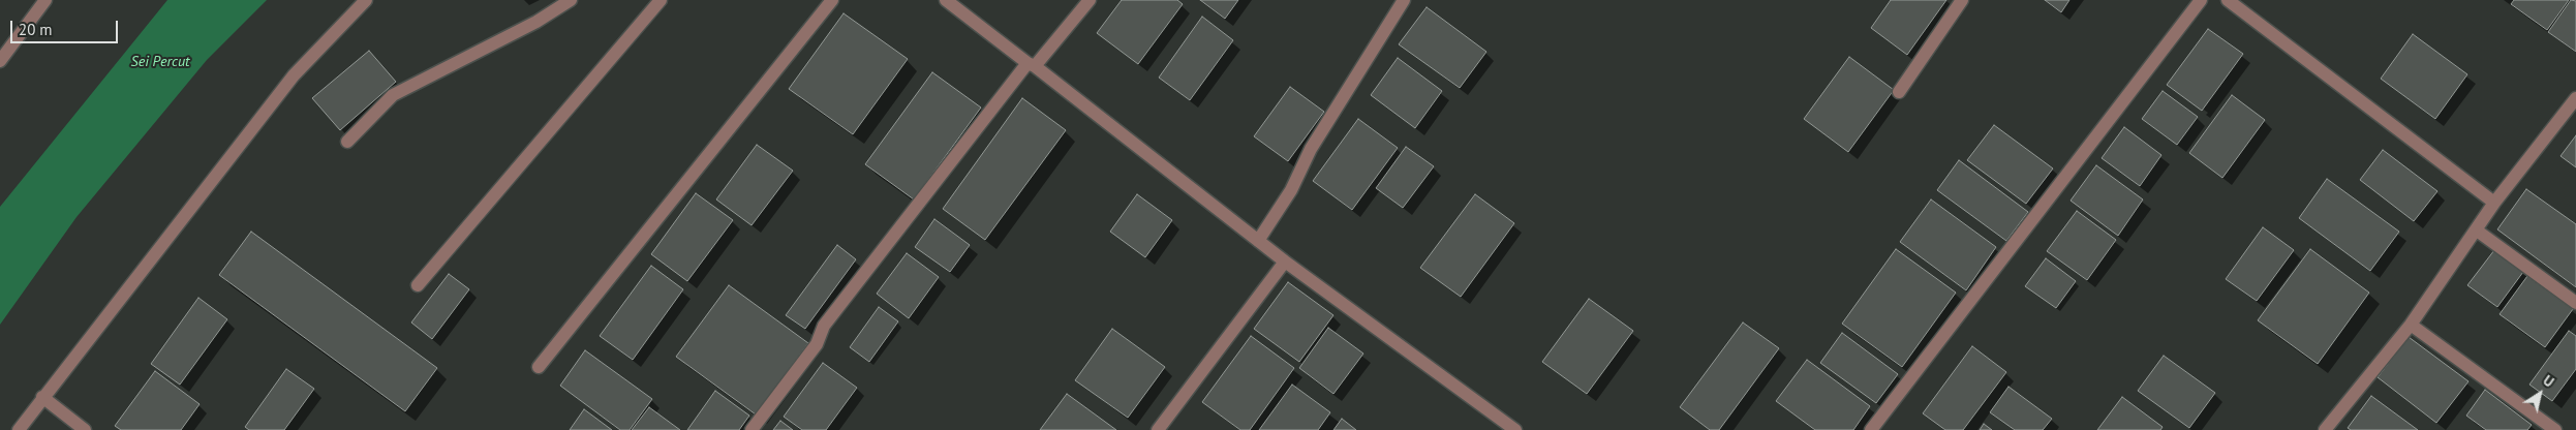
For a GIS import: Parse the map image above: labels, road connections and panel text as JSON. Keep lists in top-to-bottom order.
{
  "water": ["Sei Percut"],
  "scale_bar": "20 m",
  "north": "top right"
}
